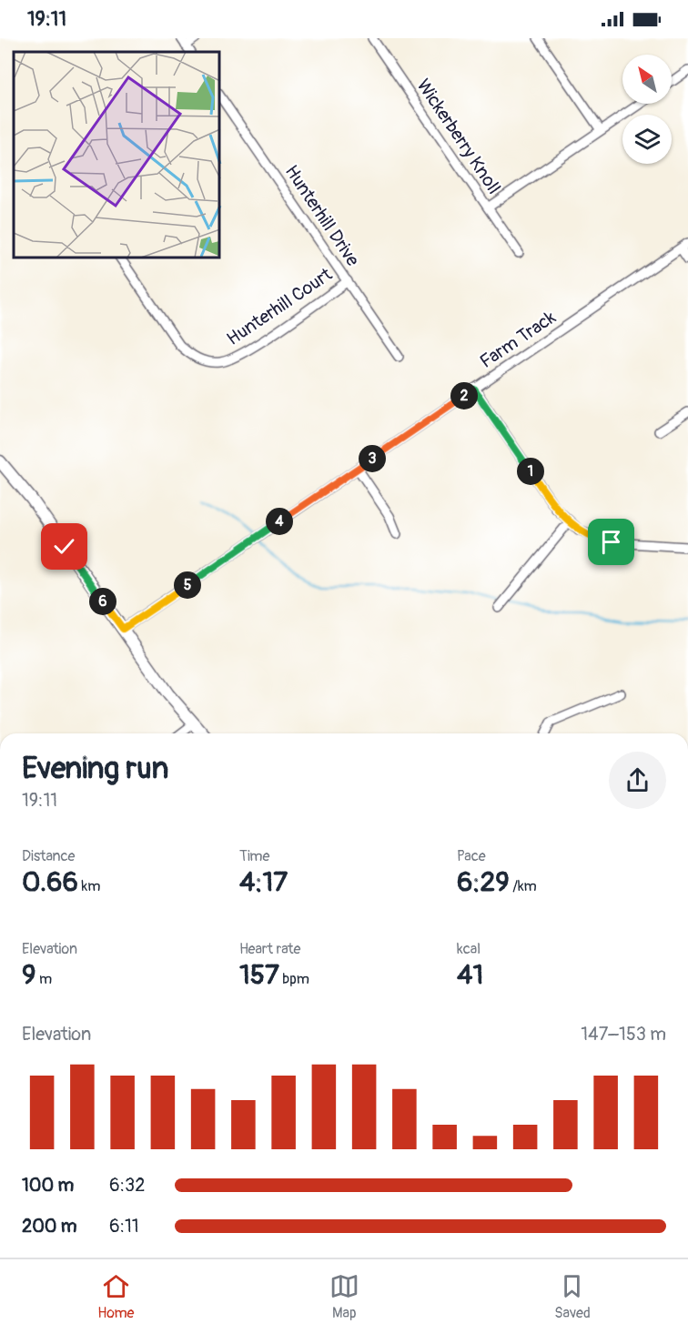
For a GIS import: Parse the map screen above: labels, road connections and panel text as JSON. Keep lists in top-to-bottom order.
{
  "streets": {
    "street": [
      "Wickerberry Knoll",
      "Hunterhill Drive",
      "Hunterhill Court",
      "Farm Track"
    ]
  },
  "crossings": [
    ["Hunterhill Drive", "Hunterhill Court"]
  ],
  "north": "top left",
  "page": {
    "status": "19:11",
    "pins": [
      "2",
      "3",
      "1",
      "4",
      "5",
      "6"
    ],
    "heading": ["Evening run", "19:11"],
    "stats": [
      ["Distance", "0.66 km"],
      ["Time", "4:17"],
      ["Pace", "6:29 /km"],
      ["Elevation", "9 m"],
      ["Heart rate", "157 bpm"],
      ["kcal", "41"]
    ],
    "chart": ["Elevation", "147–153 m"],
    "list": [
      {
        "name": "100 m",
        "note": "6:32"
      },
      {
        "name": "200 m",
        "note": "6:11"
      }
    ],
    "tabs": ["Home", "Map", "Saved"]
  }
}
